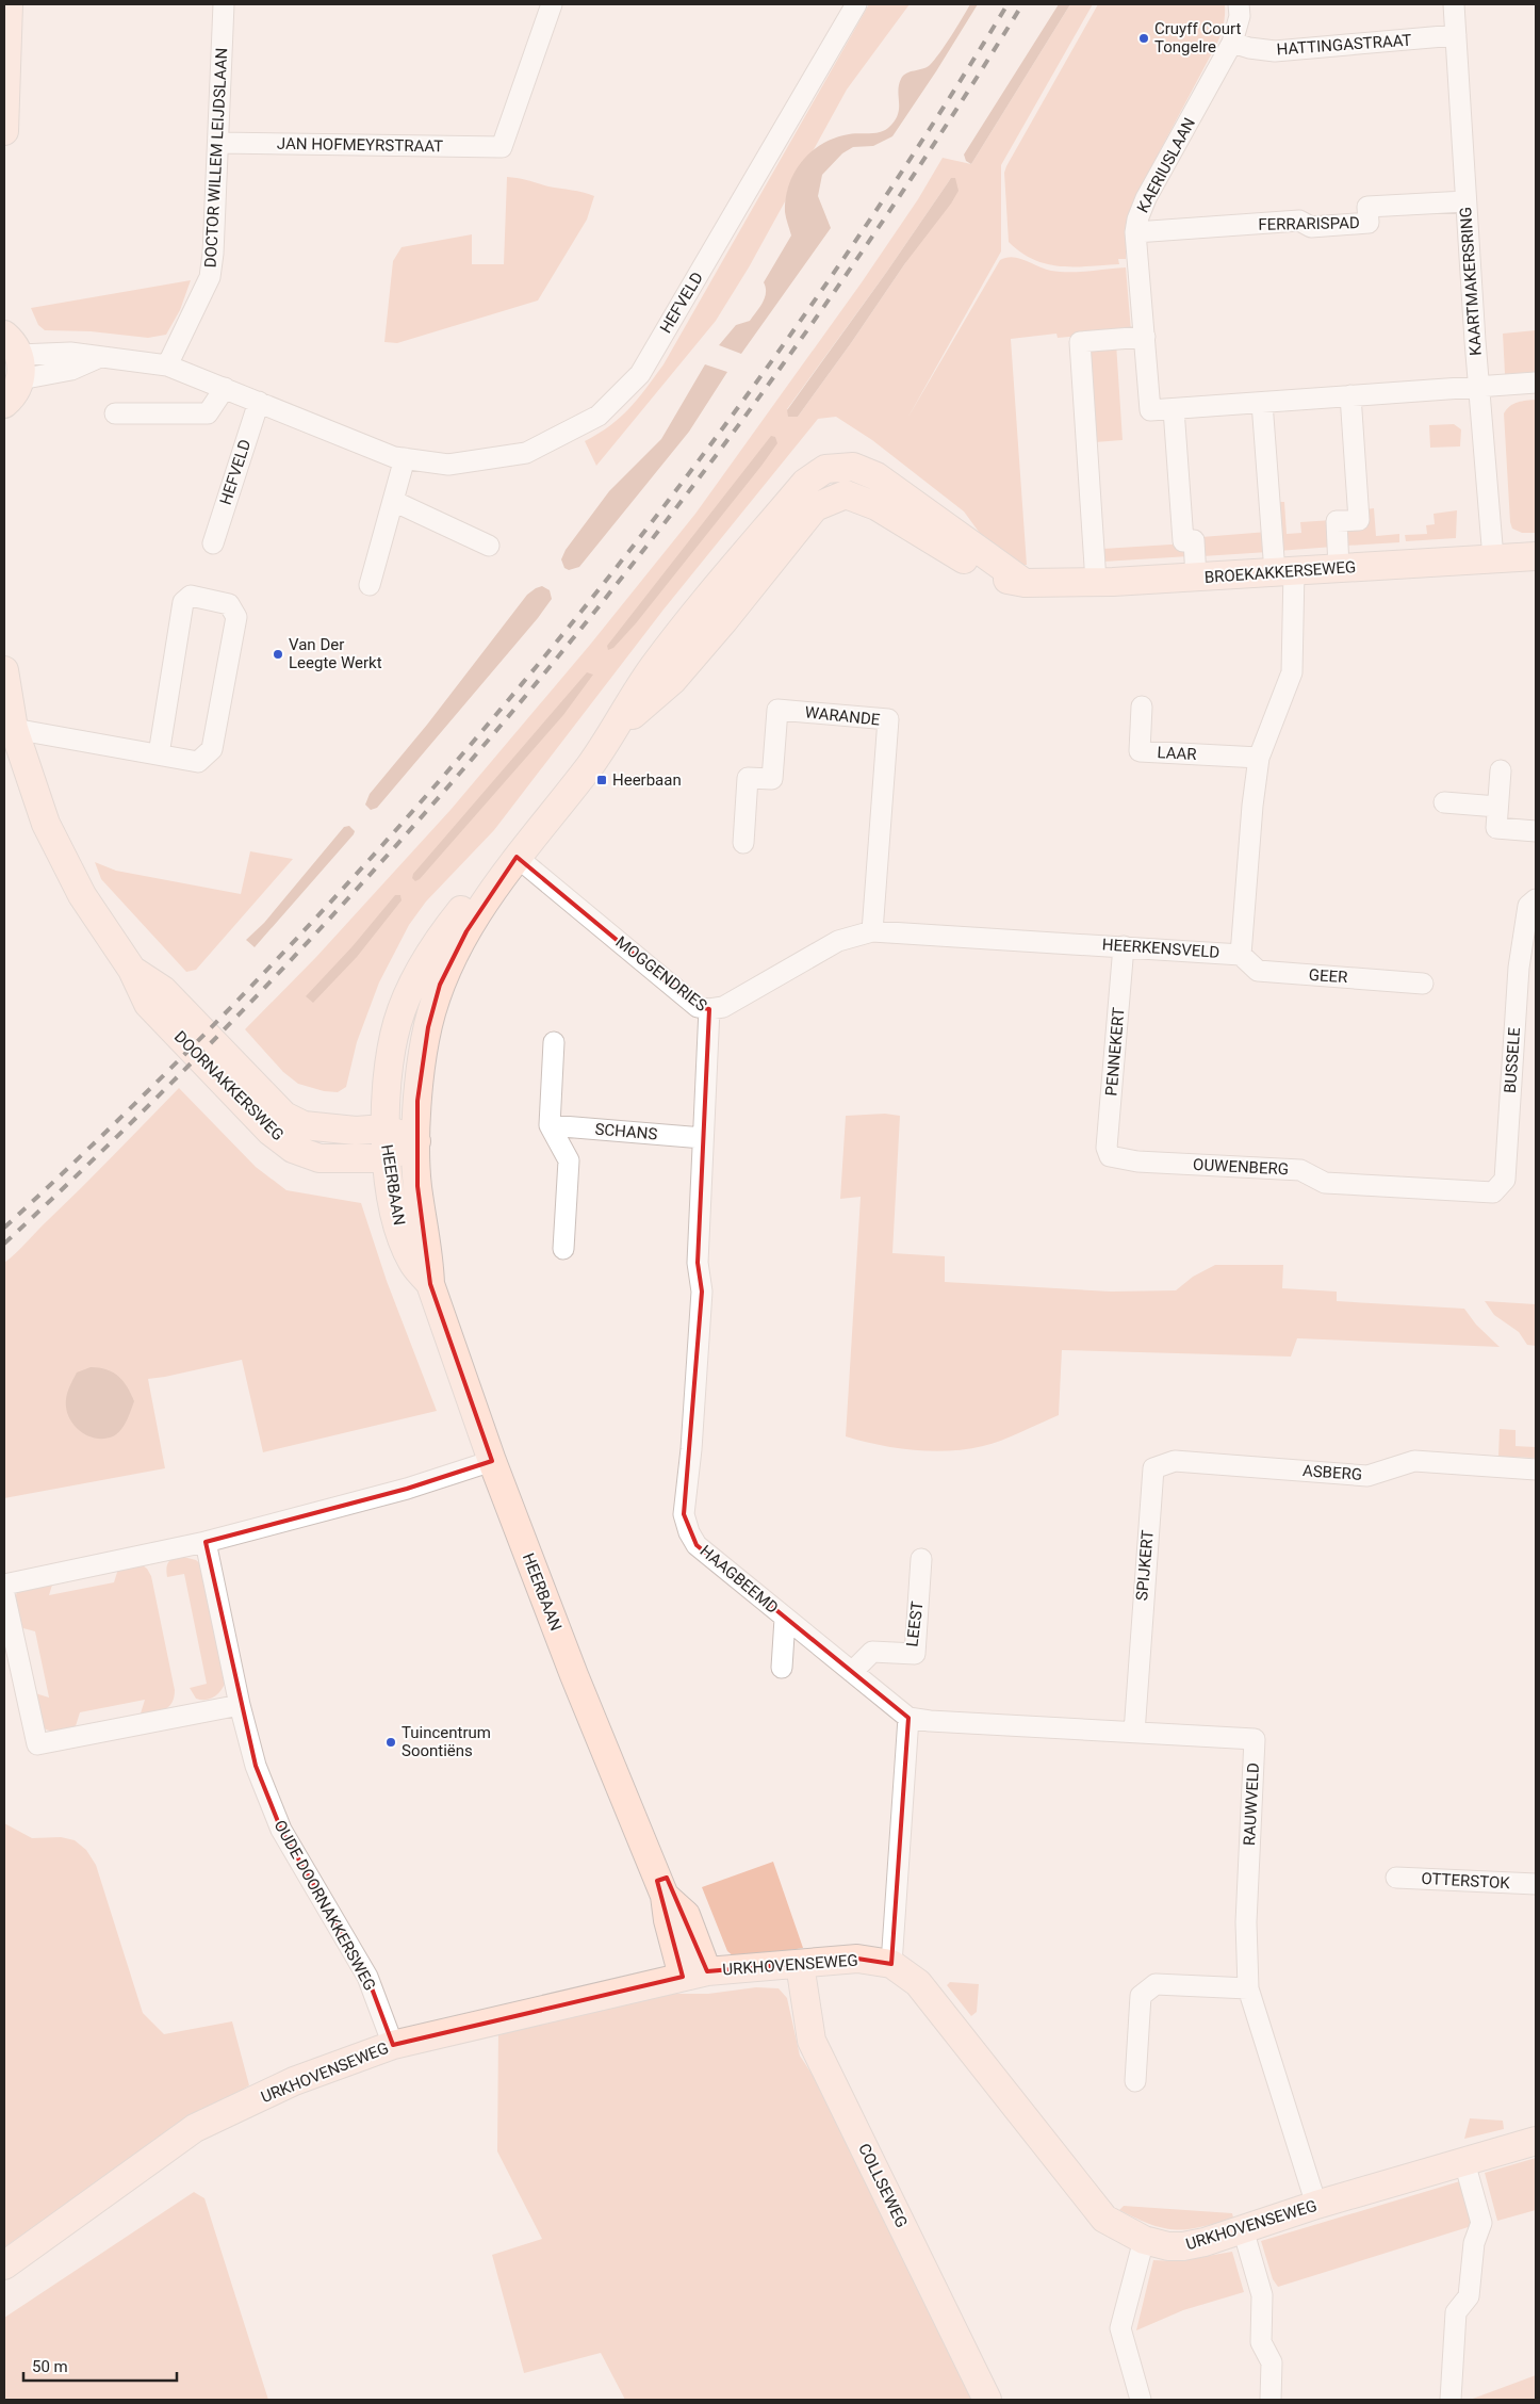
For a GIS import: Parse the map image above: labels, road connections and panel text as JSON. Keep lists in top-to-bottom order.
{
  "streets": {
    "street": [
      "HATTINGASTRAAT",
      "JAN HOFMEYRSTRAAT",
      "DOCTOR WILLEM LEIJDSLAAN",
      "KAERIUSLAAN",
      "FERRARISPAD",
      "KAARTMAKERSRING",
      "HEFVELD",
      "BROEKAKKERSEWEG",
      "WARANDE",
      "LAAR",
      "HEERKENSVELD",
      "MOGGENDRIES",
      "GEER",
      "PENNEKERT",
      "BUSSELE",
      "DOORNAKKERSWEG",
      "SCHANS",
      "OUWENBERG",
      "HEERBAAN",
      "ASBERG",
      "SPIJKERT",
      "HAAGBEEMD",
      "LEEST",
      "RAUWVELD",
      "OTTERSTOK",
      "OUDE DOORNAKKERSWEG",
      "URKHOVENSEWEG",
      "COLLSEWEG"
    ]
  },
  "crossings": [
    ["HATTINGASTRAAT", "KAERIUSLAAN"],
    ["HATTINGASTRAAT", "KAARTMAKERSRING"],
    ["JAN HOFMEYRSTRAAT", "DOCTOR WILLEM LEIJDSLAAN"],
    ["DOCTOR WILLEM LEIJDSLAAN", "HEFVELD"],
    ["KAERIUSLAAN", "FERRARISPAD"],
    ["KAERIUSLAAN", "KAARTMAKERSRING"],
    ["FERRARISPAD", "KAARTMAKERSRING"],
    ["KAARTMAKERSRING", "BROEKAKKERSEWEG"],
    ["BROEKAKKERSEWEG", "HEERKENSVELD"],
    ["BROEKAKKERSEWEG", "HEERBAAN"],
    ["WARANDE", "HEERKENSVELD"],
    ["LAAR", "HEERKENSVELD"],
    ["HEERKENSVELD", "MOGGENDRIES"],
    ["HEERKENSVELD", "GEER"],
    ["HEERKENSVELD", "PENNEKERT"],
    ["MOGGENDRIES", "SCHANS"],
    ["MOGGENDRIES", "HEERBAAN"],
    ["MOGGENDRIES", "HAAGBEEMD"],
    ["PENNEKERT", "OUWENBERG"],
    ["BUSSELE", "OUWENBERG"],
    ["DOORNAKKERSWEG", "HEERBAAN"],
    ["SCHANS", "HAAGBEEMD"],
    ["HEERBAAN", "URKHOVENSEWEG"],
    ["ASBERG", "SPIJKERT"],
    ["SPIJKERT", "RAUWVELD"],
    ["HAAGBEEMD", "LEEST"],
    ["HAAGBEEMD", "RAUWVELD"],
    ["RAUWVELD", "URKHOVENSEWEG"],
    ["OUDE DOORNAKKERSWEG", "URKHOVENSEWEG"],
    ["URKHOVENSEWEG", "COLLSEWEG"]
  ],
  "places": {
    "other": ["Cruyff Court Tongelre", "Van Der Leegte Werkt", "Tuincentrum Soontiëns"],
    "transit": ["Heerbaan"]
  },
  "scale_bar": "50 m"
}
